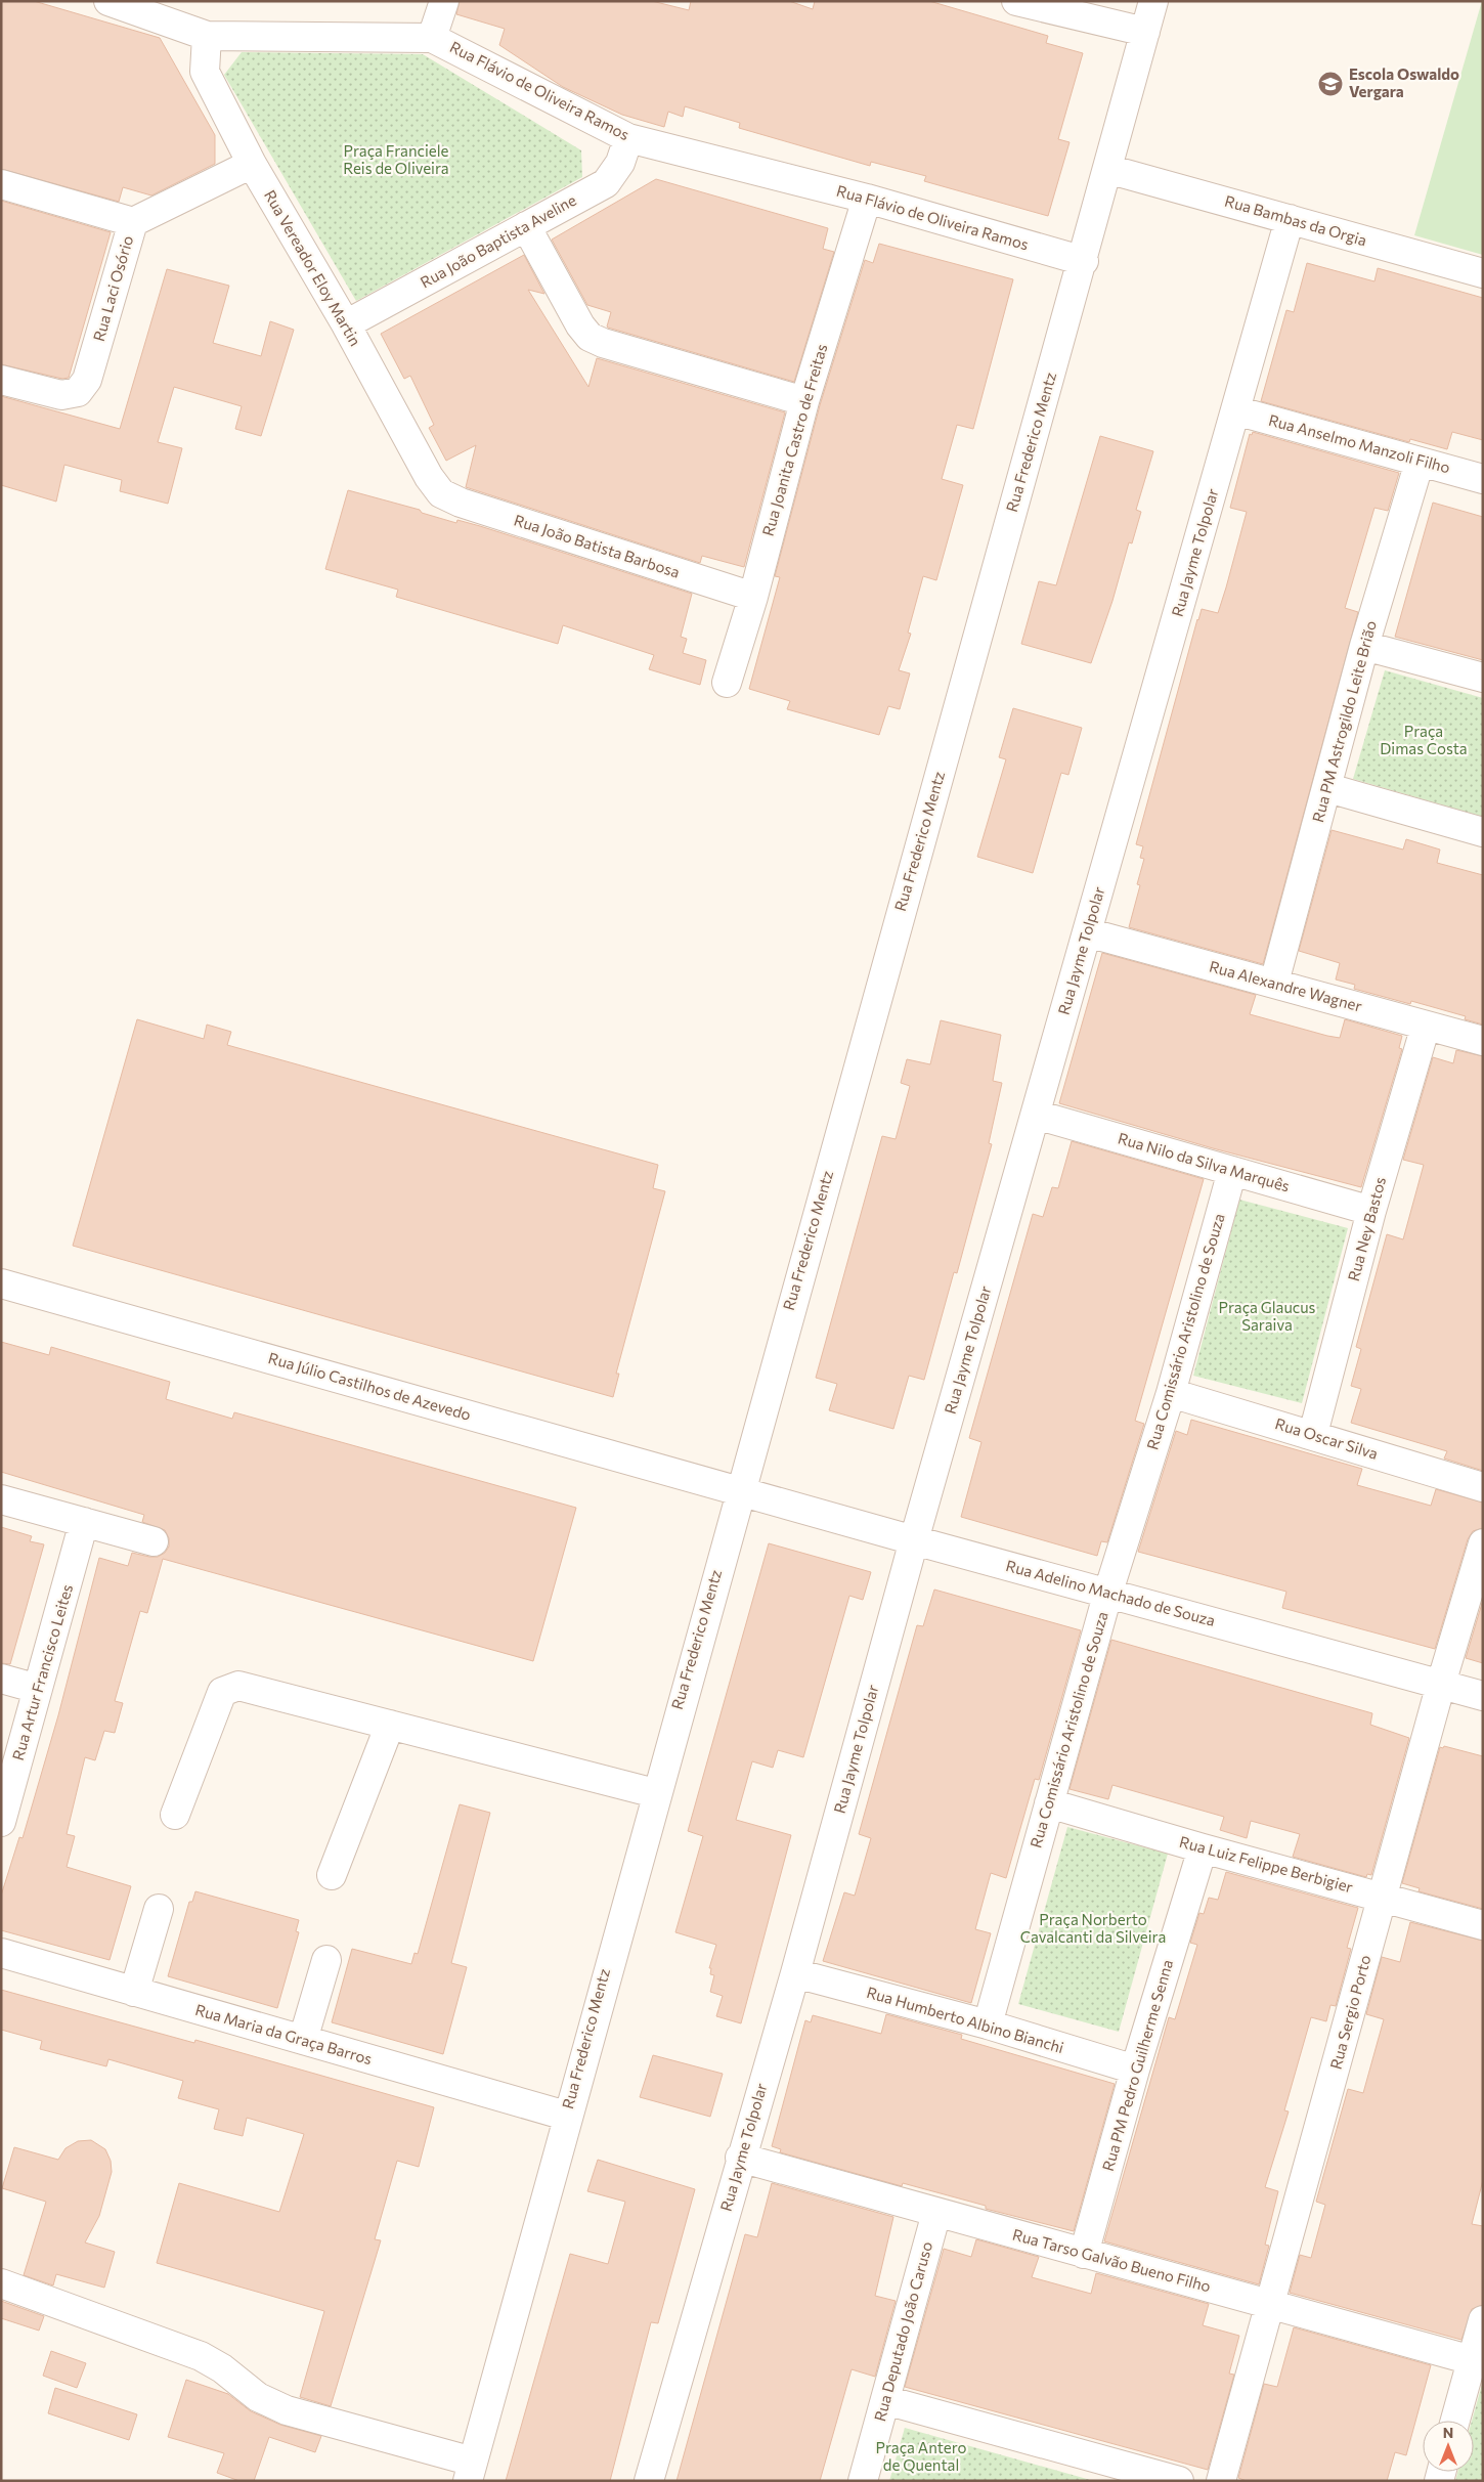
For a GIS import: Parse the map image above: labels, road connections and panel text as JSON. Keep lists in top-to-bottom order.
{
  "streets": {
    "street": [
      "Rua Flávio de Oliveira Ramos",
      "Rua Bambas da Orgia",
      "Rua João Baptista Aveline",
      "Rua Vereador Eloy Martin",
      "Rua Laci Osório",
      "Rua Joanita Castro de Freitas",
      "Rua Frederico Mentz",
      "Rua Anselmo Manzoli Filho",
      "Rua João Batista Barbosa",
      "Rua Jayme Tolpolar",
      "Rua PM Astrogildo Leite Brião",
      "Rua Alexandre Wagner",
      "Rua Nilo da Silva Marquês",
      "Rua Ney Bastos",
      "Rua Comissário Aristolino de Souza",
      "Rua Júlio Castilhos de Azevedo",
      "Rua Oscar Silva",
      "Rua Adelino Machado de Souza",
      "Rua Artur Francisco Leites",
      "Rua Luiz Felippe Berbigier",
      "Rua Sergio Porto",
      "Rua Humberto Albino Bianchi",
      "Rua Maria da Graça Barros",
      "Rua PM Pedro Guilherme Senna",
      "Rua Tarso Galvão Bueno Filho",
      "Rua Deputado João Caruso"
    ]
  },
  "crossings": [
    ["Rua Flávio de Oliveira Ramos", "Rua João Baptista Aveline"],
    ["Rua Flávio de Oliveira Ramos", "Rua Vereador Eloy Martin"],
    ["Rua Flávio de Oliveira Ramos", "Rua Joanita Castro de Freitas"],
    ["Rua Flávio de Oliveira Ramos", "Rua Frederico Mentz"],
    ["Rua Bambas da Orgia", "Rua Frederico Mentz"],
    ["Rua Bambas da Orgia", "Rua Jayme Tolpolar"],
    ["Rua João Baptista Aveline", "Rua Vereador Eloy Martin"],
    ["Rua Vereador Eloy Martin", "Rua Laci Osório"],
    ["Rua Vereador Eloy Martin", "Rua João Batista Barbosa"],
    ["Rua Joanita Castro de Freitas", "Rua João Batista Barbosa"],
    ["Rua Frederico Mentz", "Rua Júlio Castilhos de Azevedo"],
    ["Rua Frederico Mentz", "Rua Adelino Machado de Souza"],
    ["Rua Frederico Mentz", "Rua Maria da Graça Barros"],
    ["Rua Anselmo Manzoli Filho", "Rua Jayme Tolpolar"],
    ["Rua Anselmo Manzoli Filho", "Rua PM Astrogildo Leite Brião"],
    ["Rua Jayme Tolpolar", "Rua Alexandre Wagner"],
    ["Rua Jayme Tolpolar", "Rua Nilo da Silva Marquês"],
    ["Rua Jayme Tolpolar", "Rua Adelino Machado de Souza"],
    ["Rua Jayme Tolpolar", "Rua Humberto Albino Bianchi"],
    ["Rua Jayme Tolpolar", "Rua Tarso Galvão Bueno Filho"],
    ["Rua PM Astrogildo Leite Brião", "Rua Alexandre Wagner"],
    ["Rua Alexandre Wagner", "Rua Ney Bastos"],
    ["Rua Nilo da Silva Marquês", "Rua Ney Bastos"],
    ["Rua Nilo da Silva Marquês", "Rua Comissário Aristolino de Souza"],
    ["Rua Ney Bastos", "Rua Oscar Silva"],
    ["Rua Comissário Aristolino de Souza", "Rua Oscar Silva"],
    ["Rua Comissário Aristolino de Souza", "Rua Adelino Machado de Souza"],
    ["Rua Comissário Aristolino de Souza", "Rua Luiz Felippe Berbigier"],
    ["Rua Comissário Aristolino de Souza", "Rua Humberto Albino Bianchi"],
    ["Rua Júlio Castilhos de Azevedo", "Rua Adelino Machado de Souza"],
    ["Rua Adelino Machado de Souza", "Rua Sergio Porto"],
    ["Rua Luiz Felippe Berbigier", "Rua Sergio Porto"],
    ["Rua Luiz Felippe Berbigier", "Rua PM Pedro Guilherme Senna"],
    ["Rua Sergio Porto", "Rua Tarso Galvão Bueno Filho"],
    ["Rua Humberto Albino Bianchi", "Rua PM Pedro Guilherme Senna"],
    ["Rua PM Pedro Guilherme Senna", "Rua Tarso Galvão Bueno Filho"],
    ["Rua Tarso Galvão Bueno Filho", "Rua Deputado João Caruso"]
  ],
  "parks": [
    "Praça Franciele Reis de Oliveira",
    "Praça Dimas Costa",
    "Praça Glaucus Saraiva",
    "Praça Norberto Cavalcanti da Silveira",
    "Praça Antero de Quental"
  ],
  "places": {
    "school or university": ["Escola Oswaldo Vergara"]
  },
  "north": "top"
}
